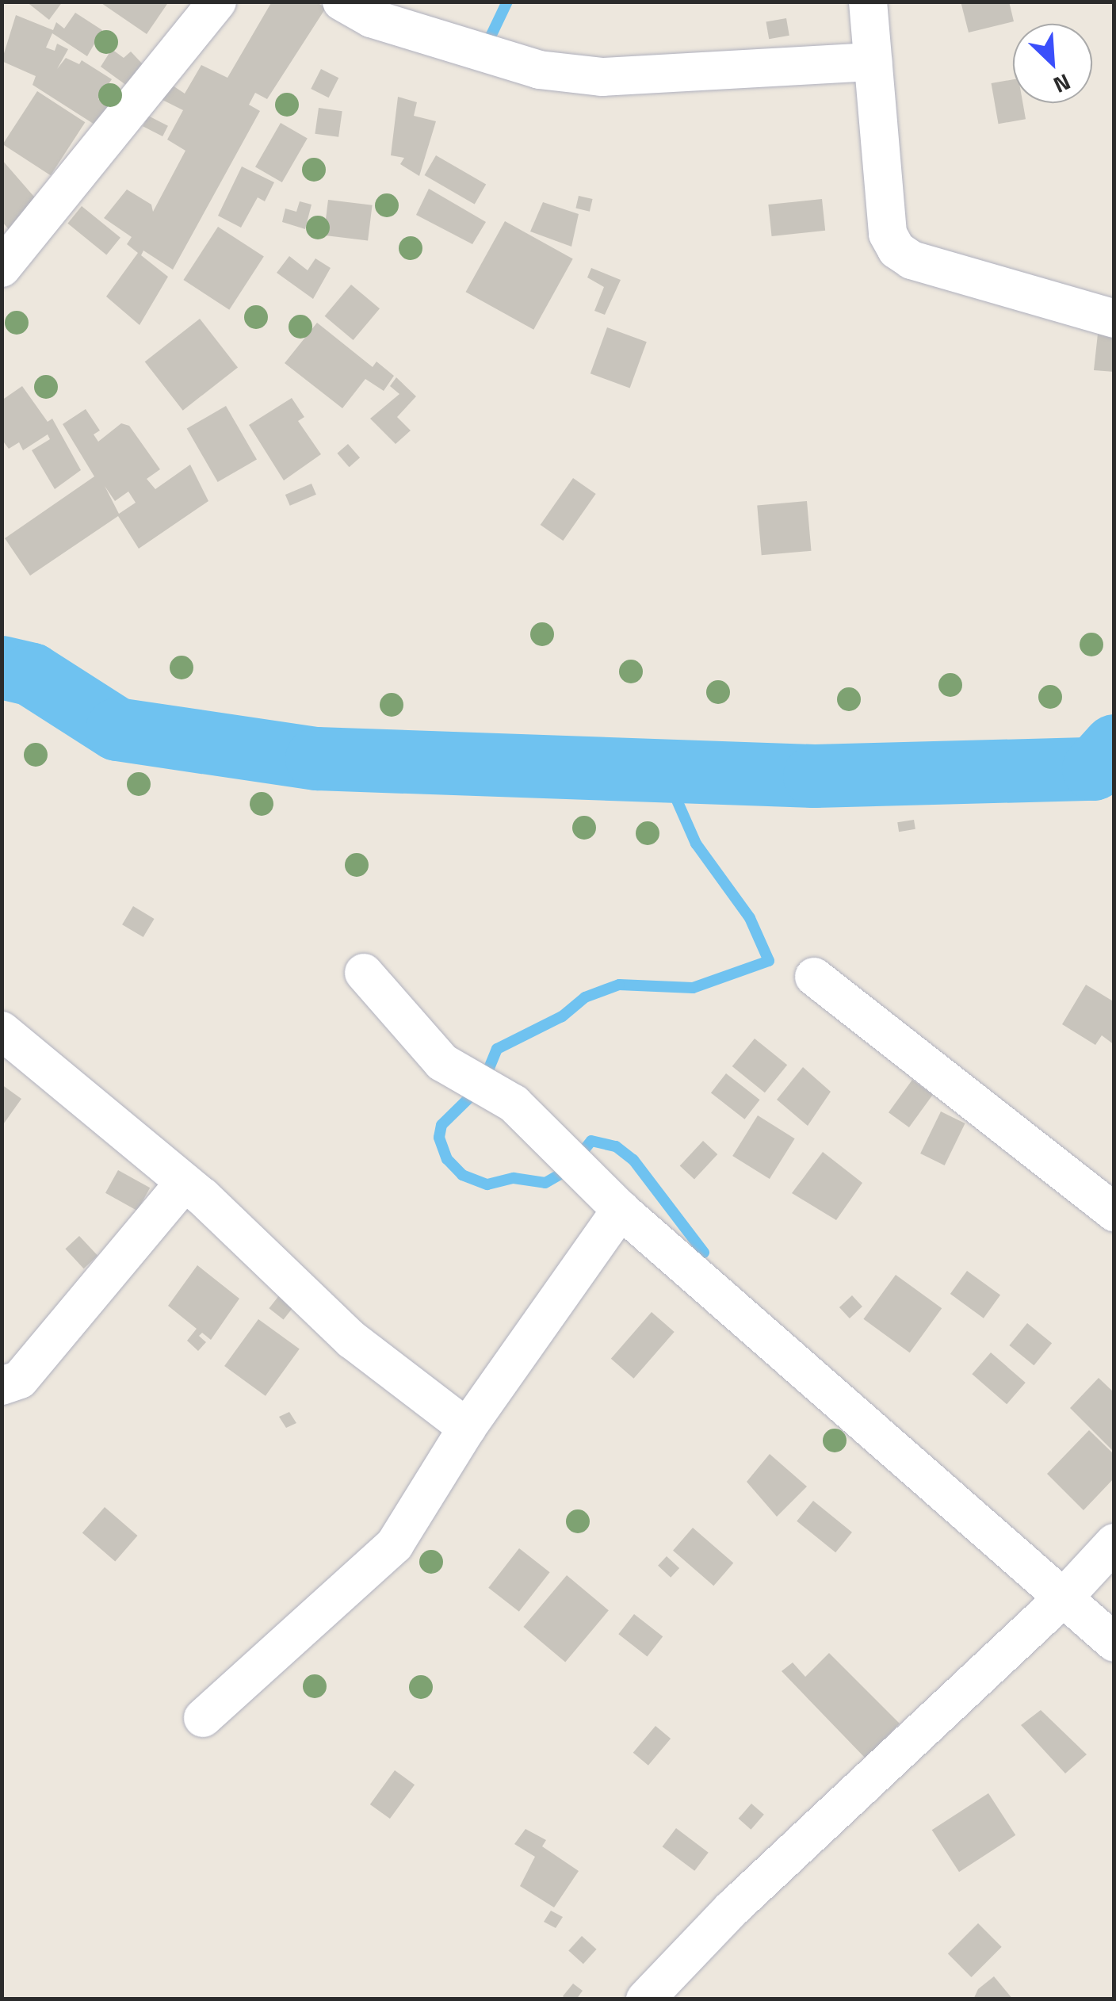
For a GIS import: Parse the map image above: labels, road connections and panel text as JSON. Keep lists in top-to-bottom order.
{
  "north": "bottom right"
}
